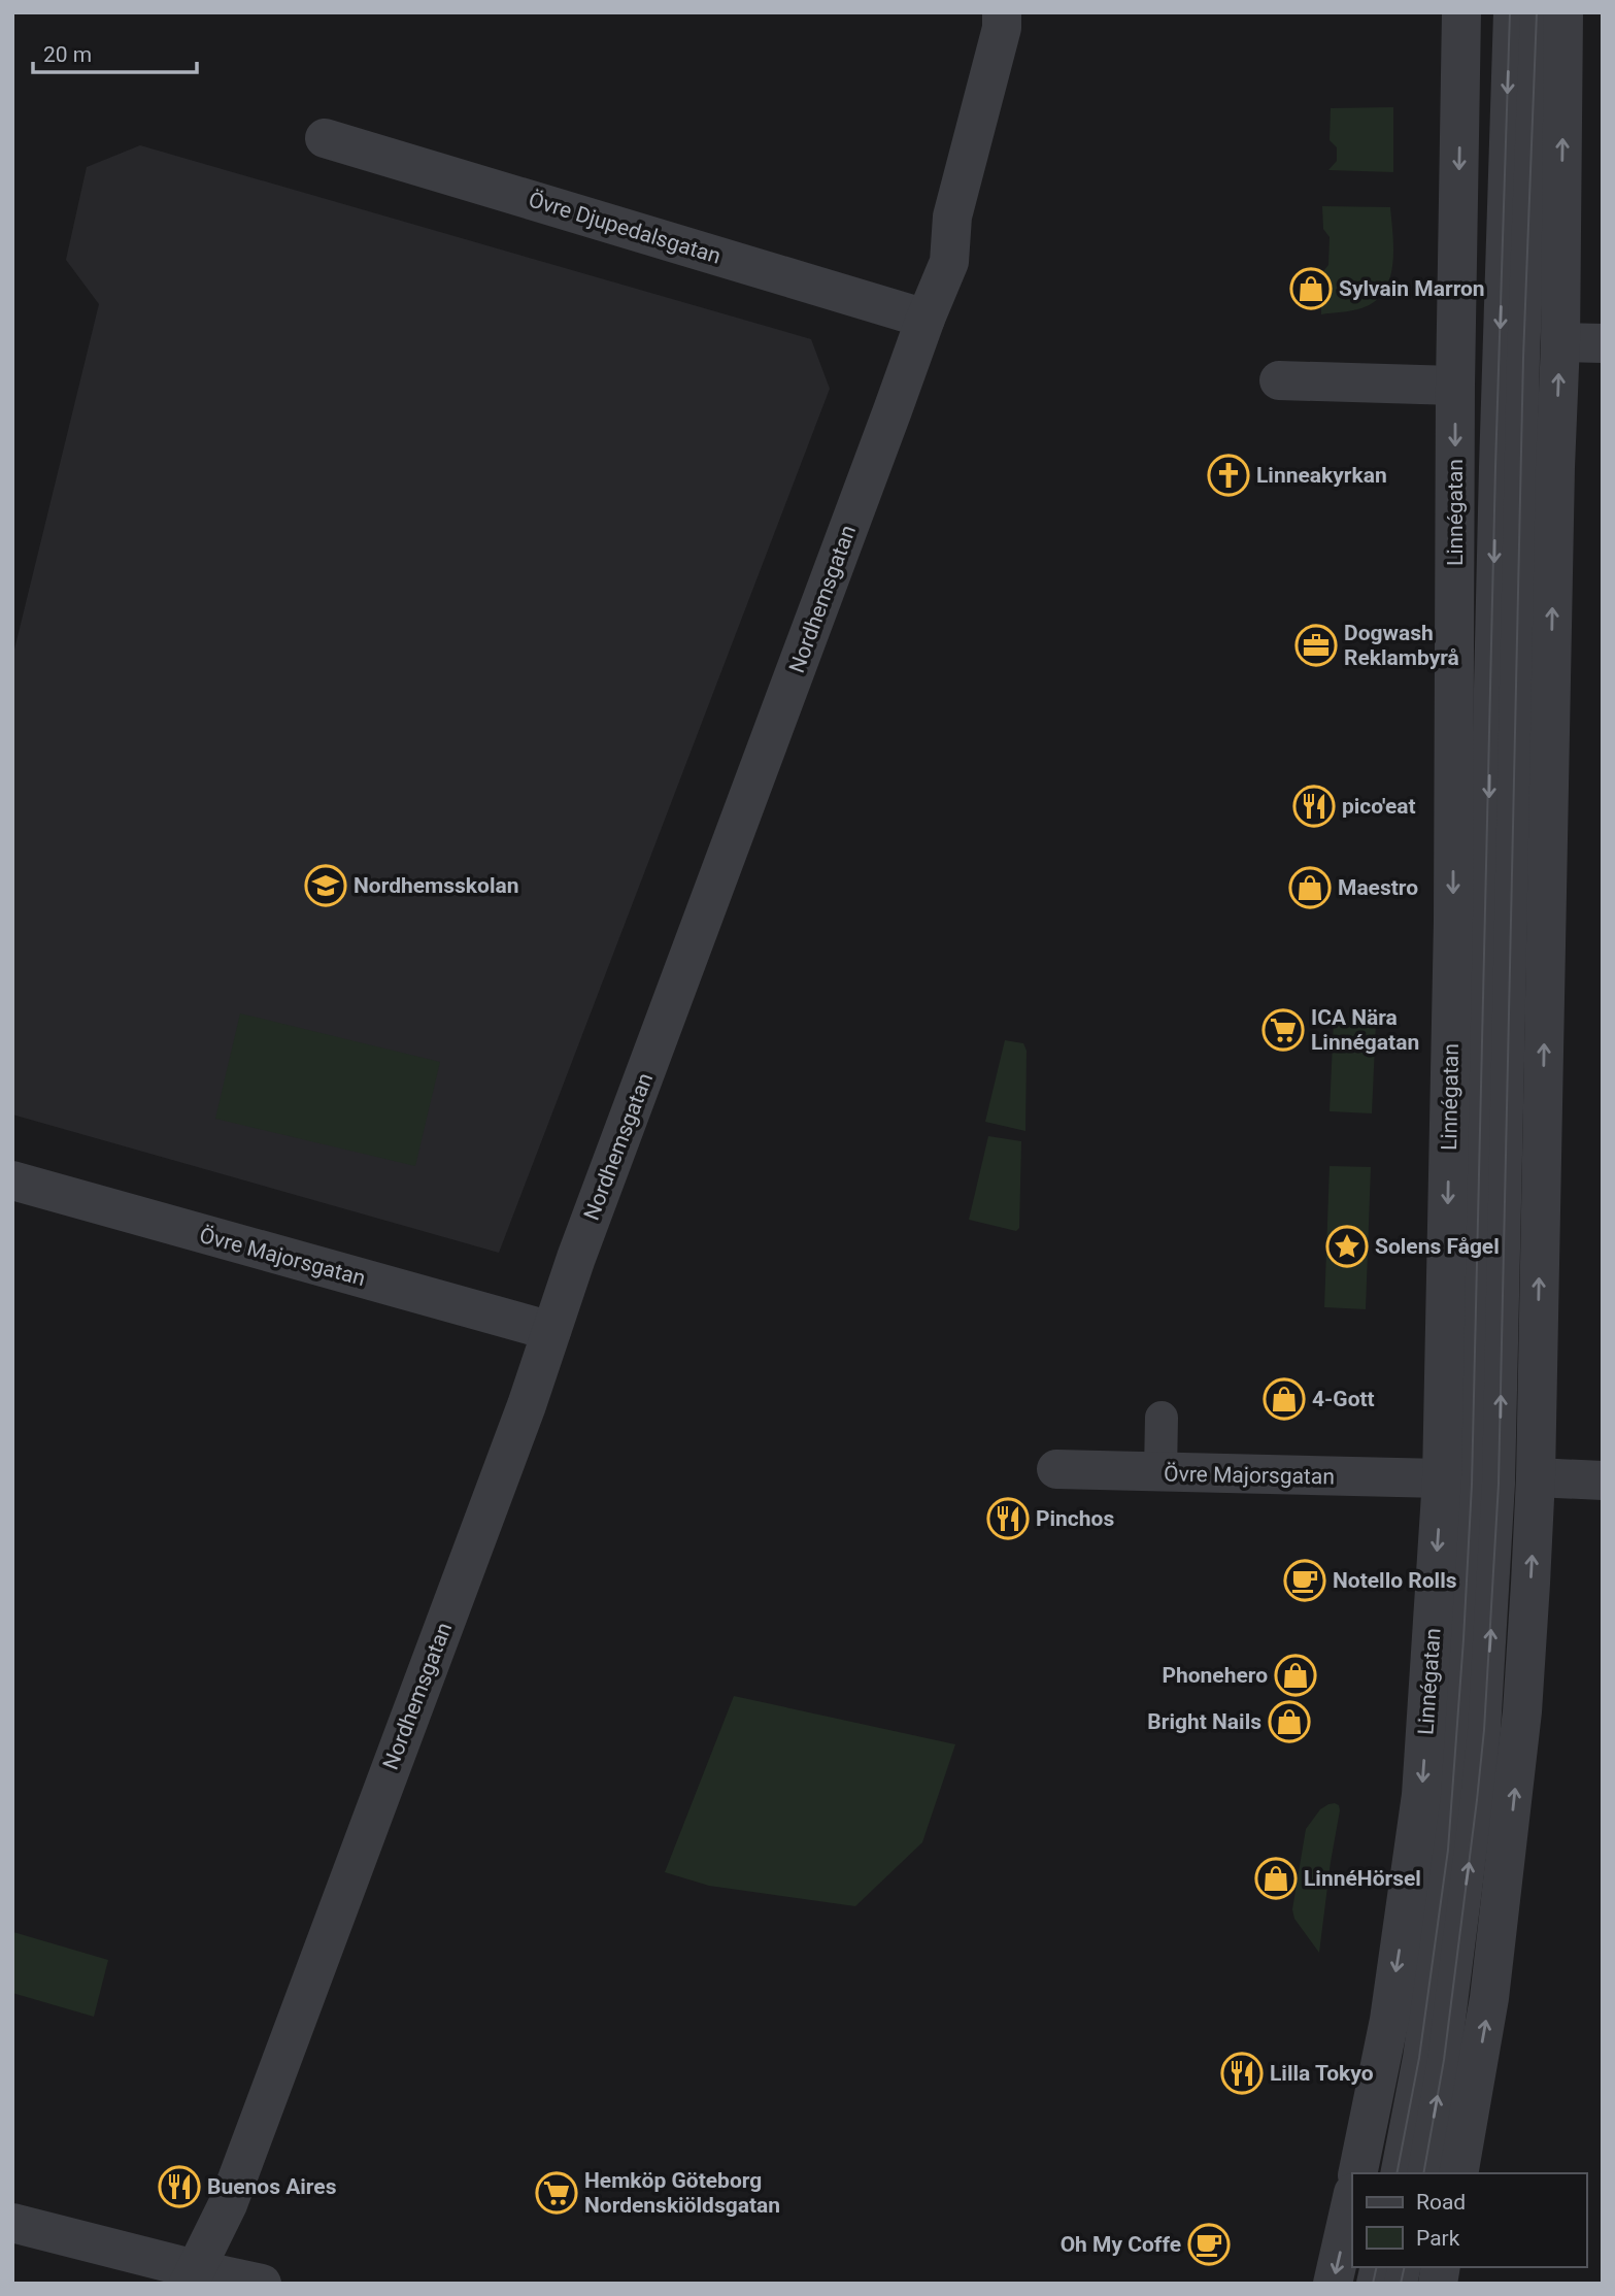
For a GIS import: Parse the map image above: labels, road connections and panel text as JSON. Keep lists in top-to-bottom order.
{
  "streets": {
    "street": [
      "Övre Djupedalsgatan",
      "Linnégatan",
      "Nordhemsgatan",
      "Övre Majorsgatan"
    ]
  },
  "crossings": [
    ["Övre Djupedalsgatan", "Nordhemsgatan"],
    ["Linnégatan", "Övre Majorsgatan"],
    ["Nordhemsgatan", "Övre Majorsgatan"]
  ],
  "places": {
    "shop": [
      "Sylvain Marron",
      "Maestro",
      "4-Gott",
      "Phonehero",
      "Bright Nails",
      "LinnéHörsel"
    ],
    "church": ["Linneakyrkan"],
    "office": ["Dogwash Reklambyrå"],
    "restaurant": [
      "pico'eat",
      "Pinchos",
      "Lilla Tokyo",
      "Buenos Aires"
    ],
    "school or university": ["Nordhemsskolan"],
    "supermarket": ["ICA Nära Linnégatan", "Hemköp Göteborg Nordenskiöldsgatan"],
    "place": ["Solens Fågel"],
    "cafe": ["Notello Rolls", "Oh My Coffe"]
  },
  "legend": ["Road", "Park"],
  "scale_bar": "20 m"
}
